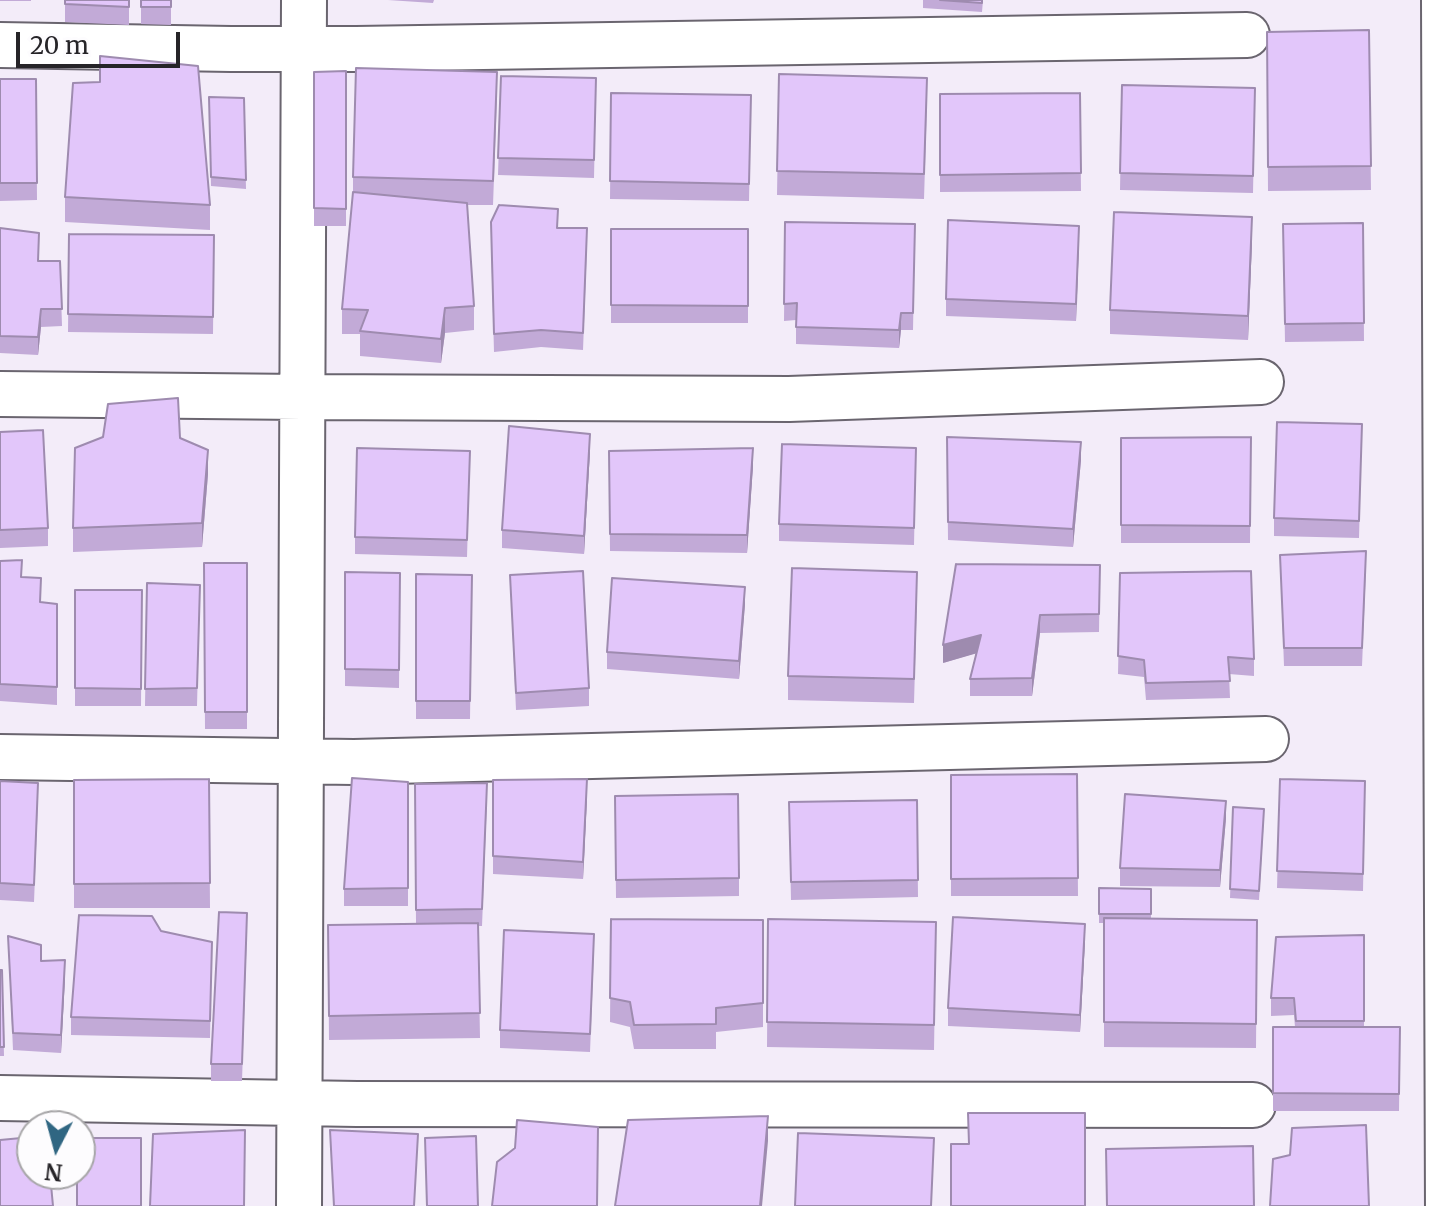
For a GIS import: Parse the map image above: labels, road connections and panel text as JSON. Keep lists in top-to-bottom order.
{
  "scale_bar": "20 m",
  "north": "bottom"
}
